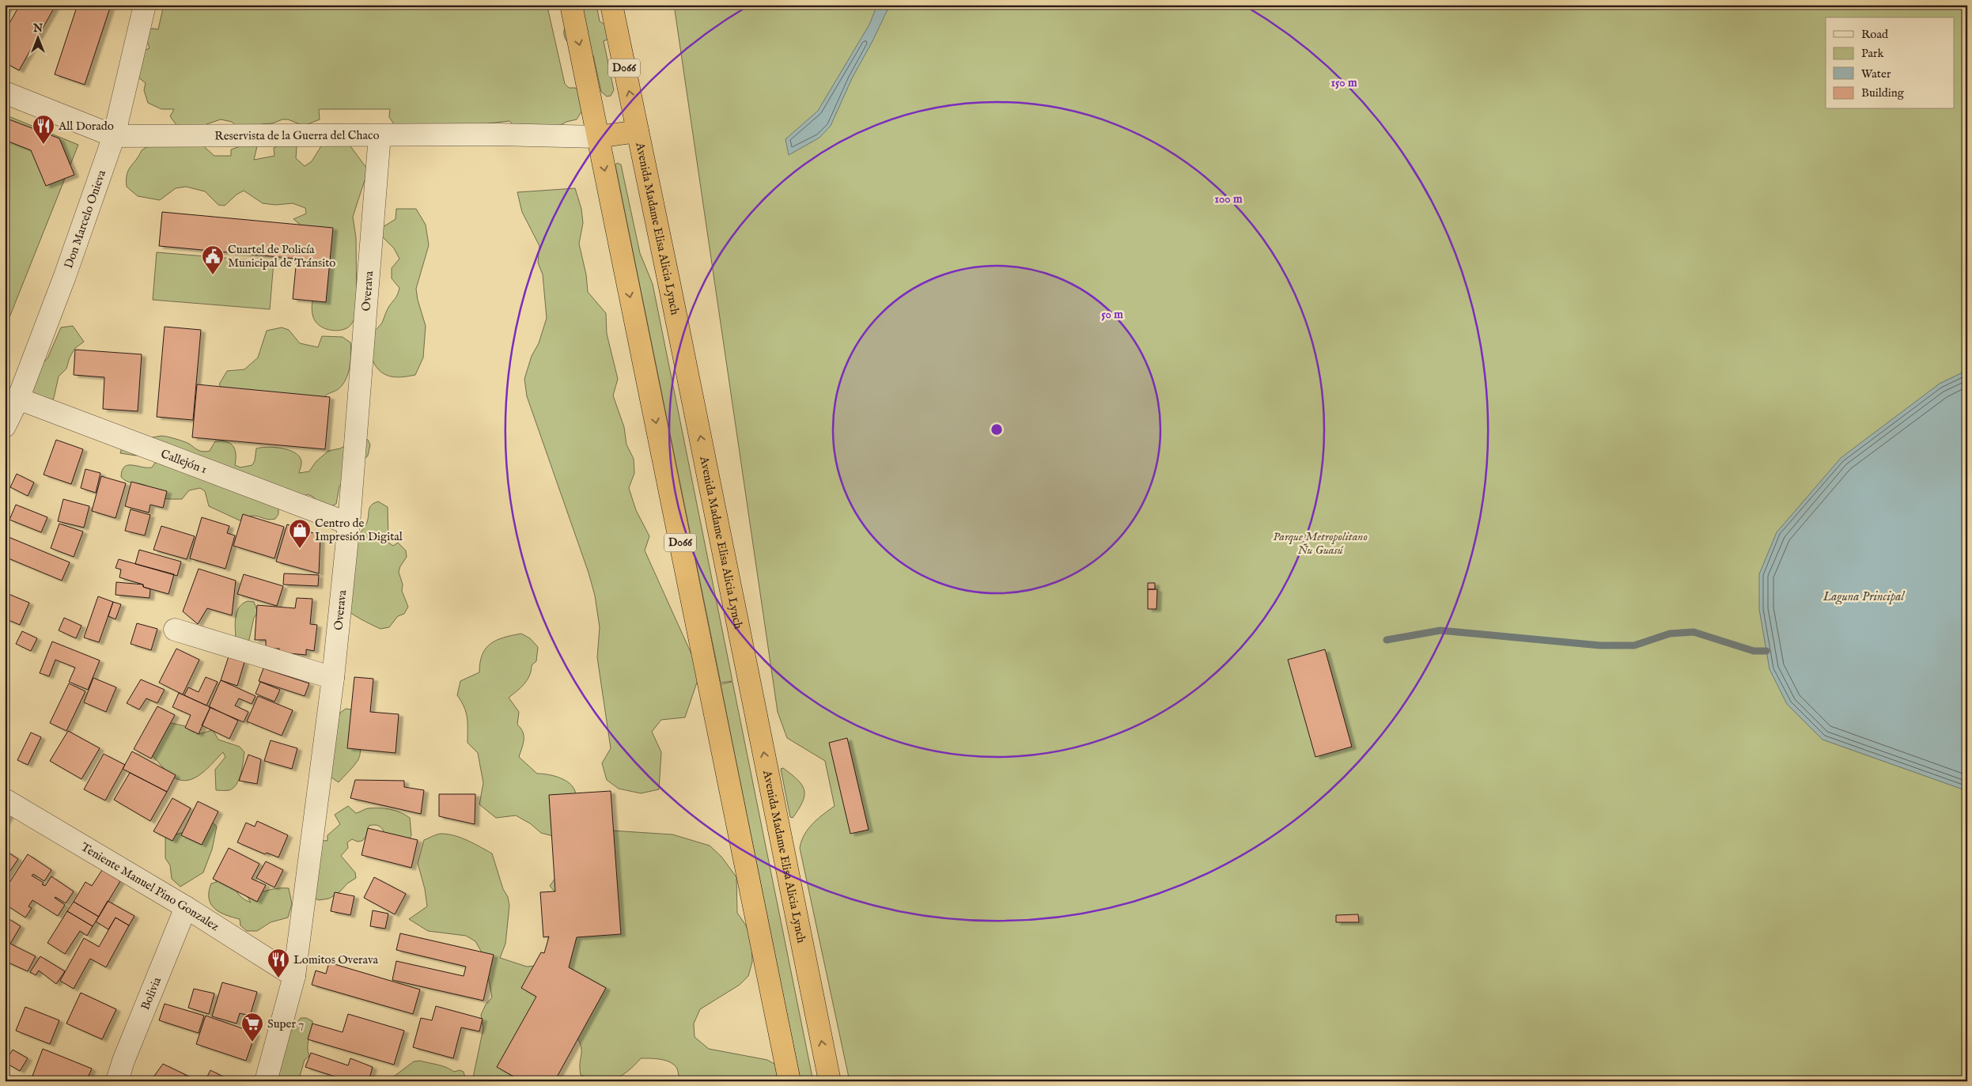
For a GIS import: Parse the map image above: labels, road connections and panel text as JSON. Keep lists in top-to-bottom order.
{
  "streets": {
    "highway": ["D066", "Avenida Madame Elisa Alicia Lynch"],
    "street": [
      "Reservista de la Guerra del Chaco",
      "Don Marcelo Onieva",
      "Overava",
      "Callejón 1",
      "Teniente Manuel Pino Gonzalez",
      "Bolivia"
    ]
  },
  "crossings": [
    ["D066", "Reservista de la Guerra del Chaco"],
    ["Reservista de la Guerra del Chaco", "Don Marcelo Onieva"],
    ["Reservista de la Guerra del Chaco", "Overava"],
    ["Don Marcelo Onieva", "Callejón 1"],
    ["Overava", "Callejón 1"],
    ["Overava", "Teniente Manuel Pino Gonzalez"],
    ["Teniente Manuel Pino Gonzalez", "Bolivia"]
  ],
  "water": ["Laguna Principal"],
  "parks": ["Parque Metropolitano Ñu Guasú"],
  "places": {
    "restaurant": ["All Dorado", "Lomitos Overava"],
    "public building": ["Cuartel de Policía Municipal de Tránsito"],
    "shop": ["Centro de Impresión Digital"],
    "supermarket": ["Super 7"]
  },
  "legend": [
    "Road",
    "Park",
    "Water",
    "Building"
  ],
  "north": "top",
  "rings": ["150 m", "100 m", "50 m"]
}
